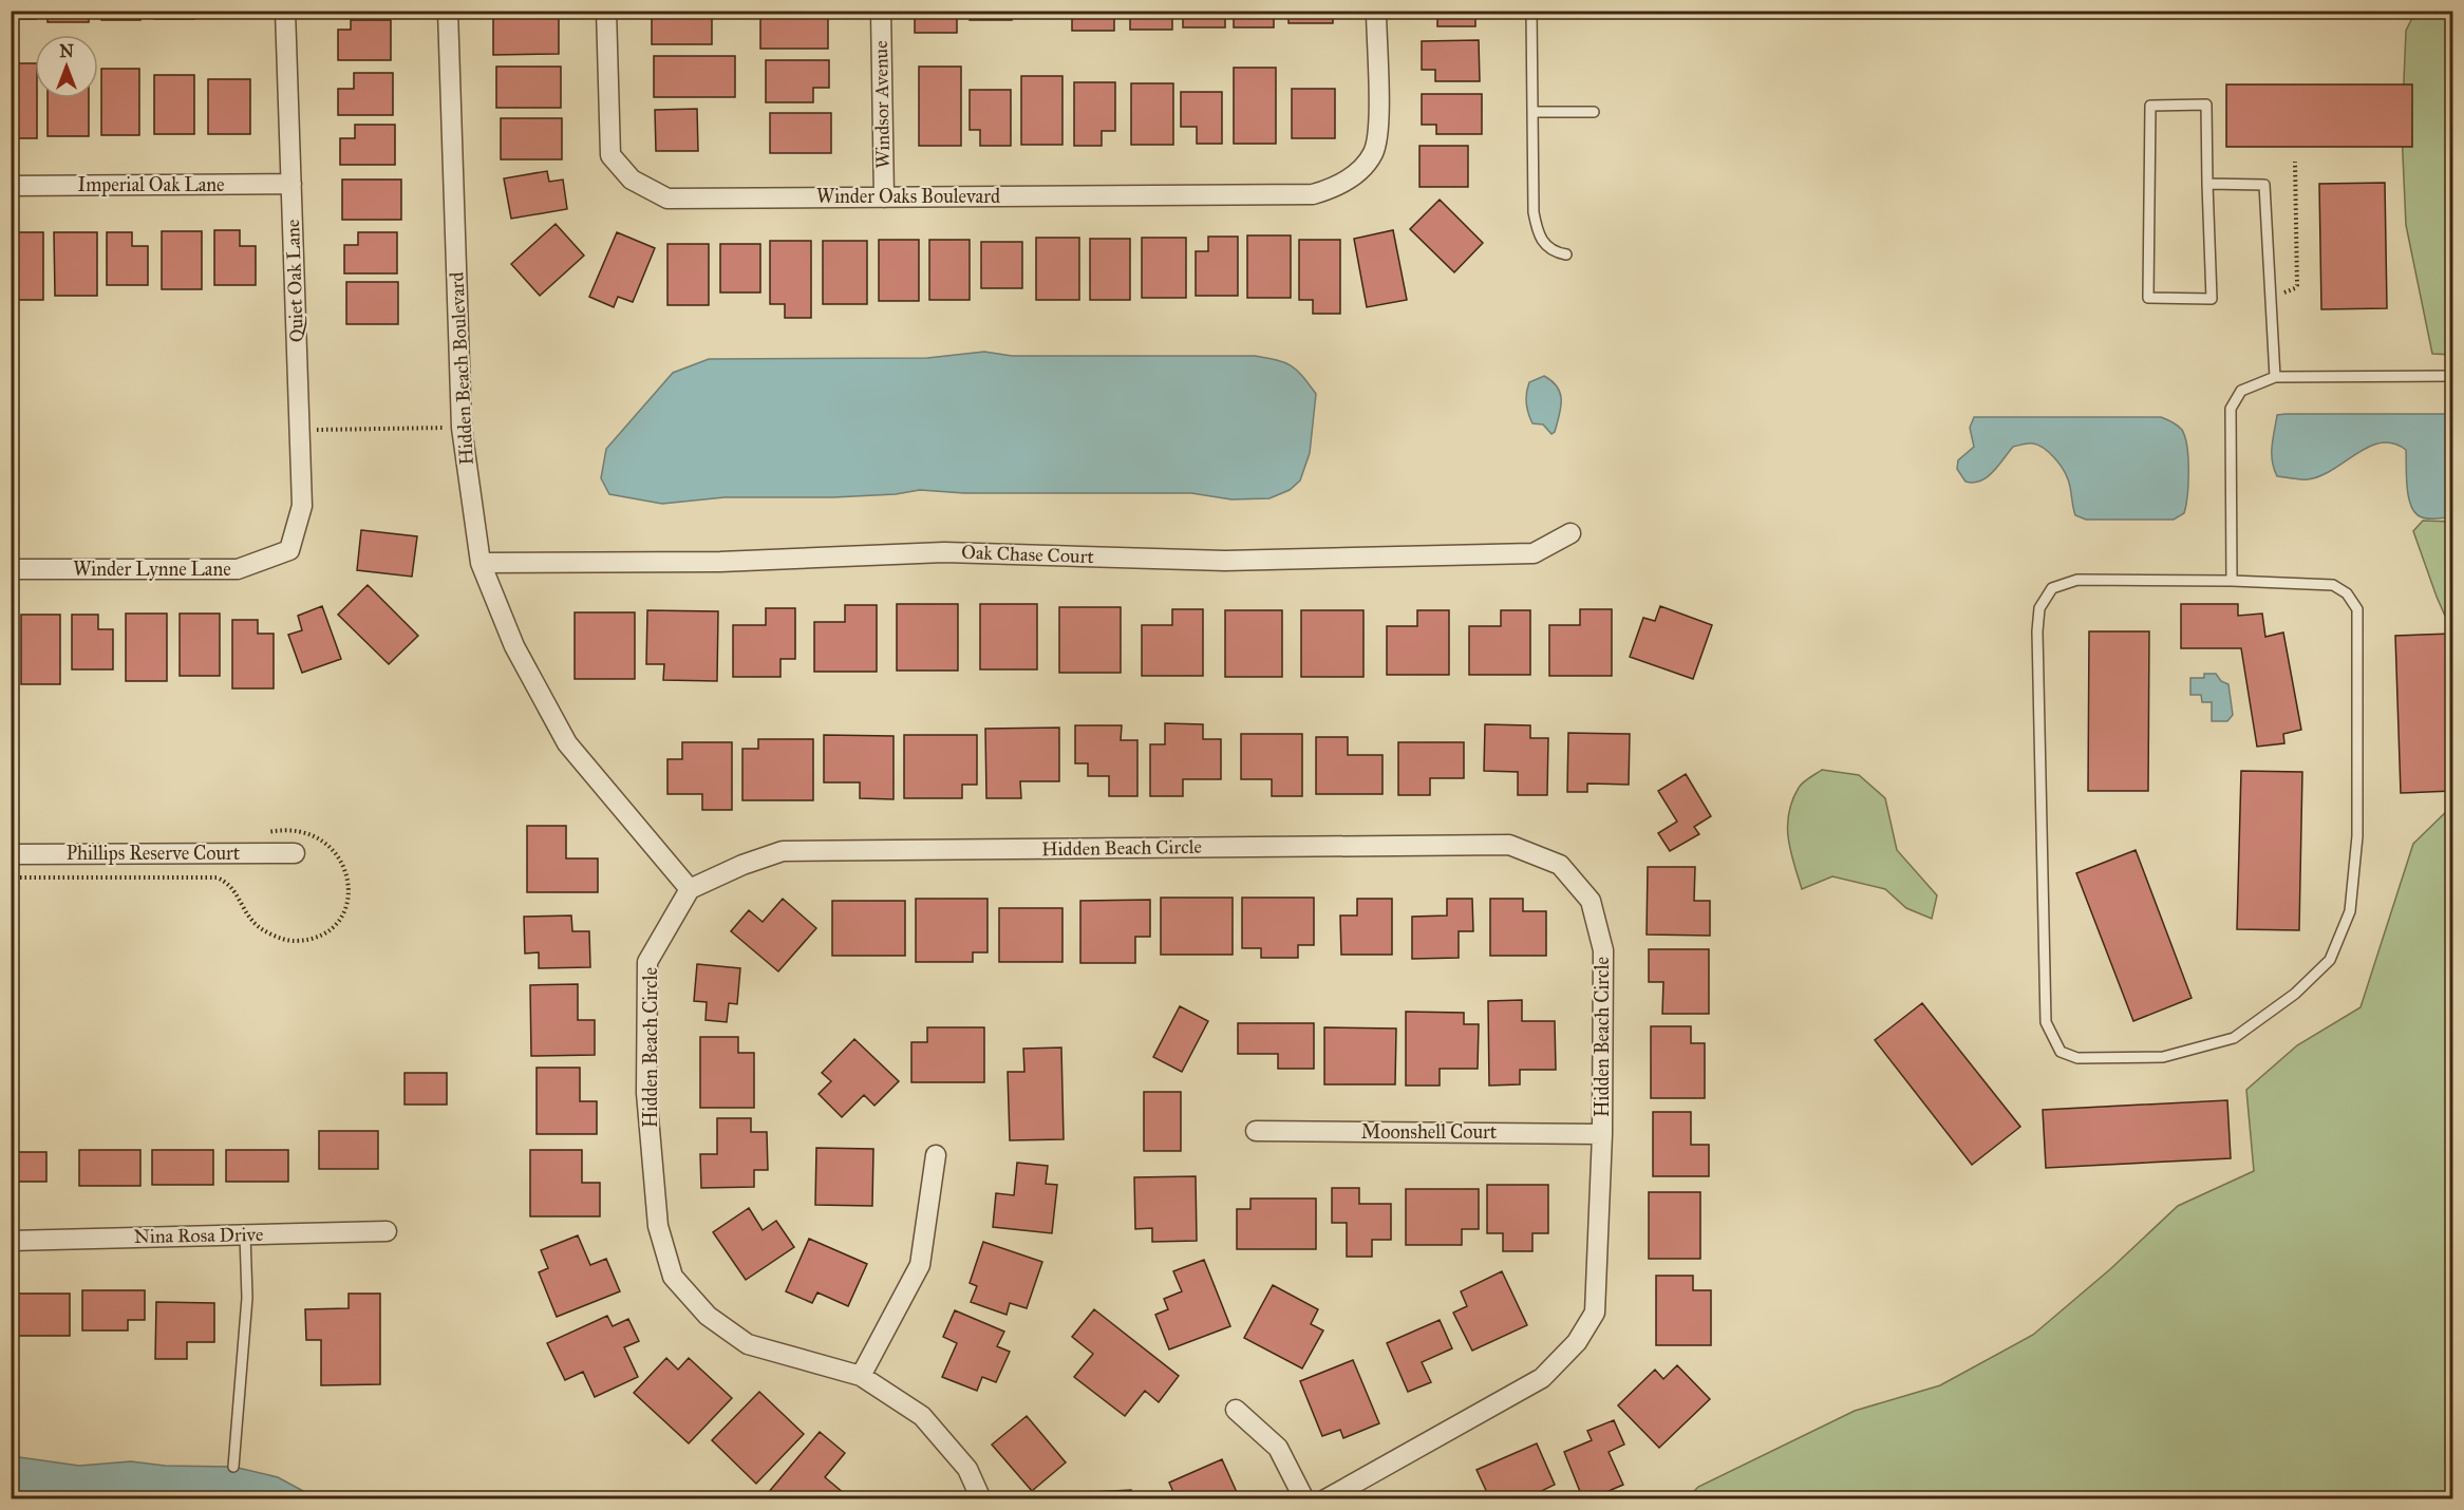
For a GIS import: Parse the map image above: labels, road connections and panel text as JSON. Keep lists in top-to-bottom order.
{
  "streets": {
    "street": [
      "Windsor Avenue",
      "Imperial Oak Lane",
      "Winder Oaks Boulevard",
      "Quiet Oak Lane",
      "Hidden Beach Boulevard",
      "Oak Chase Court",
      "Winder Lynne Lane",
      "Hidden Beach Circle",
      "Phillips Reserve Court",
      "Moonshell Court",
      "Nina Rosa Drive"
    ]
  },
  "crossings": [
    ["Windsor Avenue", "Winder Oaks Boulevard"],
    ["Imperial Oak Lane", "Quiet Oak Lane"],
    ["Quiet Oak Lane", "Winder Lynne Lane"],
    ["Hidden Beach Boulevard", "Oak Chase Court"],
    ["Hidden Beach Boulevard", "Hidden Beach Circle"],
    ["Hidden Beach Circle", "Moonshell Court"]
  ],
  "north": "top"
}
